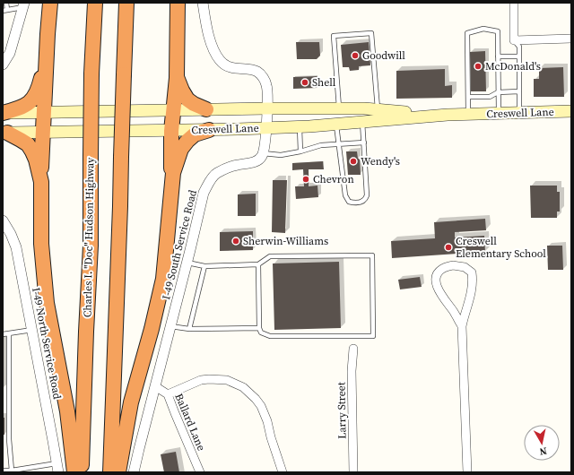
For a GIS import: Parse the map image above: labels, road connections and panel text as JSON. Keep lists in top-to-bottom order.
{
  "streets": {
    "highway": ["Charles I. \"Doc\" Hudson Highway"],
    "main road": ["Creswell Lane"],
    "street": [
      "I-49 South Service Road",
      "I-49 North Service Road",
      "Larry Street",
      "Ballard Lane"
    ]
  },
  "crossings": [
    ["I-49 South Service Road", "Ballard Lane"]
  ],
  "places": [
    "Goodwill",
    "McDonald's",
    "Shell",
    "Wendy's",
    "Chevron",
    "Sherwin-Williams",
    "Creswell Elementary School"
  ],
  "north": "bottom"
}
